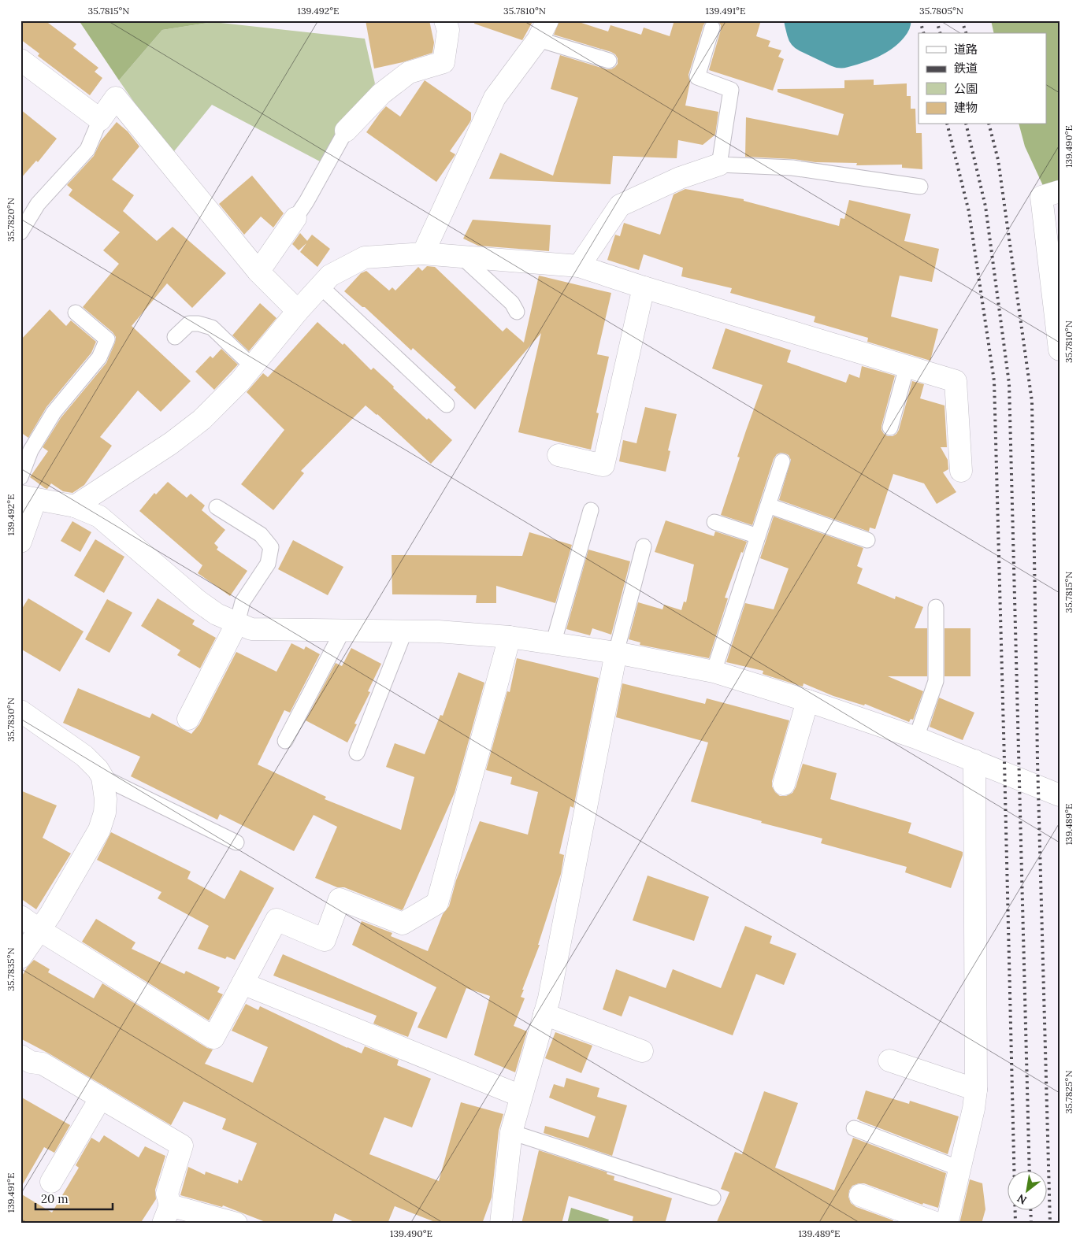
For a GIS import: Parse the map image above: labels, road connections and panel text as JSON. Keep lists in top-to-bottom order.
{
  "legend": [
    "道路",
    "鉄道",
    "公園",
    "建物"
  ],
  "scale_bar": "20 m",
  "north": "bottom left",
  "coordinates": [
    "35.7815°N",
    "139.492°E",
    "35.7810°N",
    "139.491°E",
    "35.7805°N",
    "139.490°E",
    "35.7820°N",
    "35.7830°N",
    "139.489°E",
    "35.7835°N",
    "35.7825°N"
  ]
}
